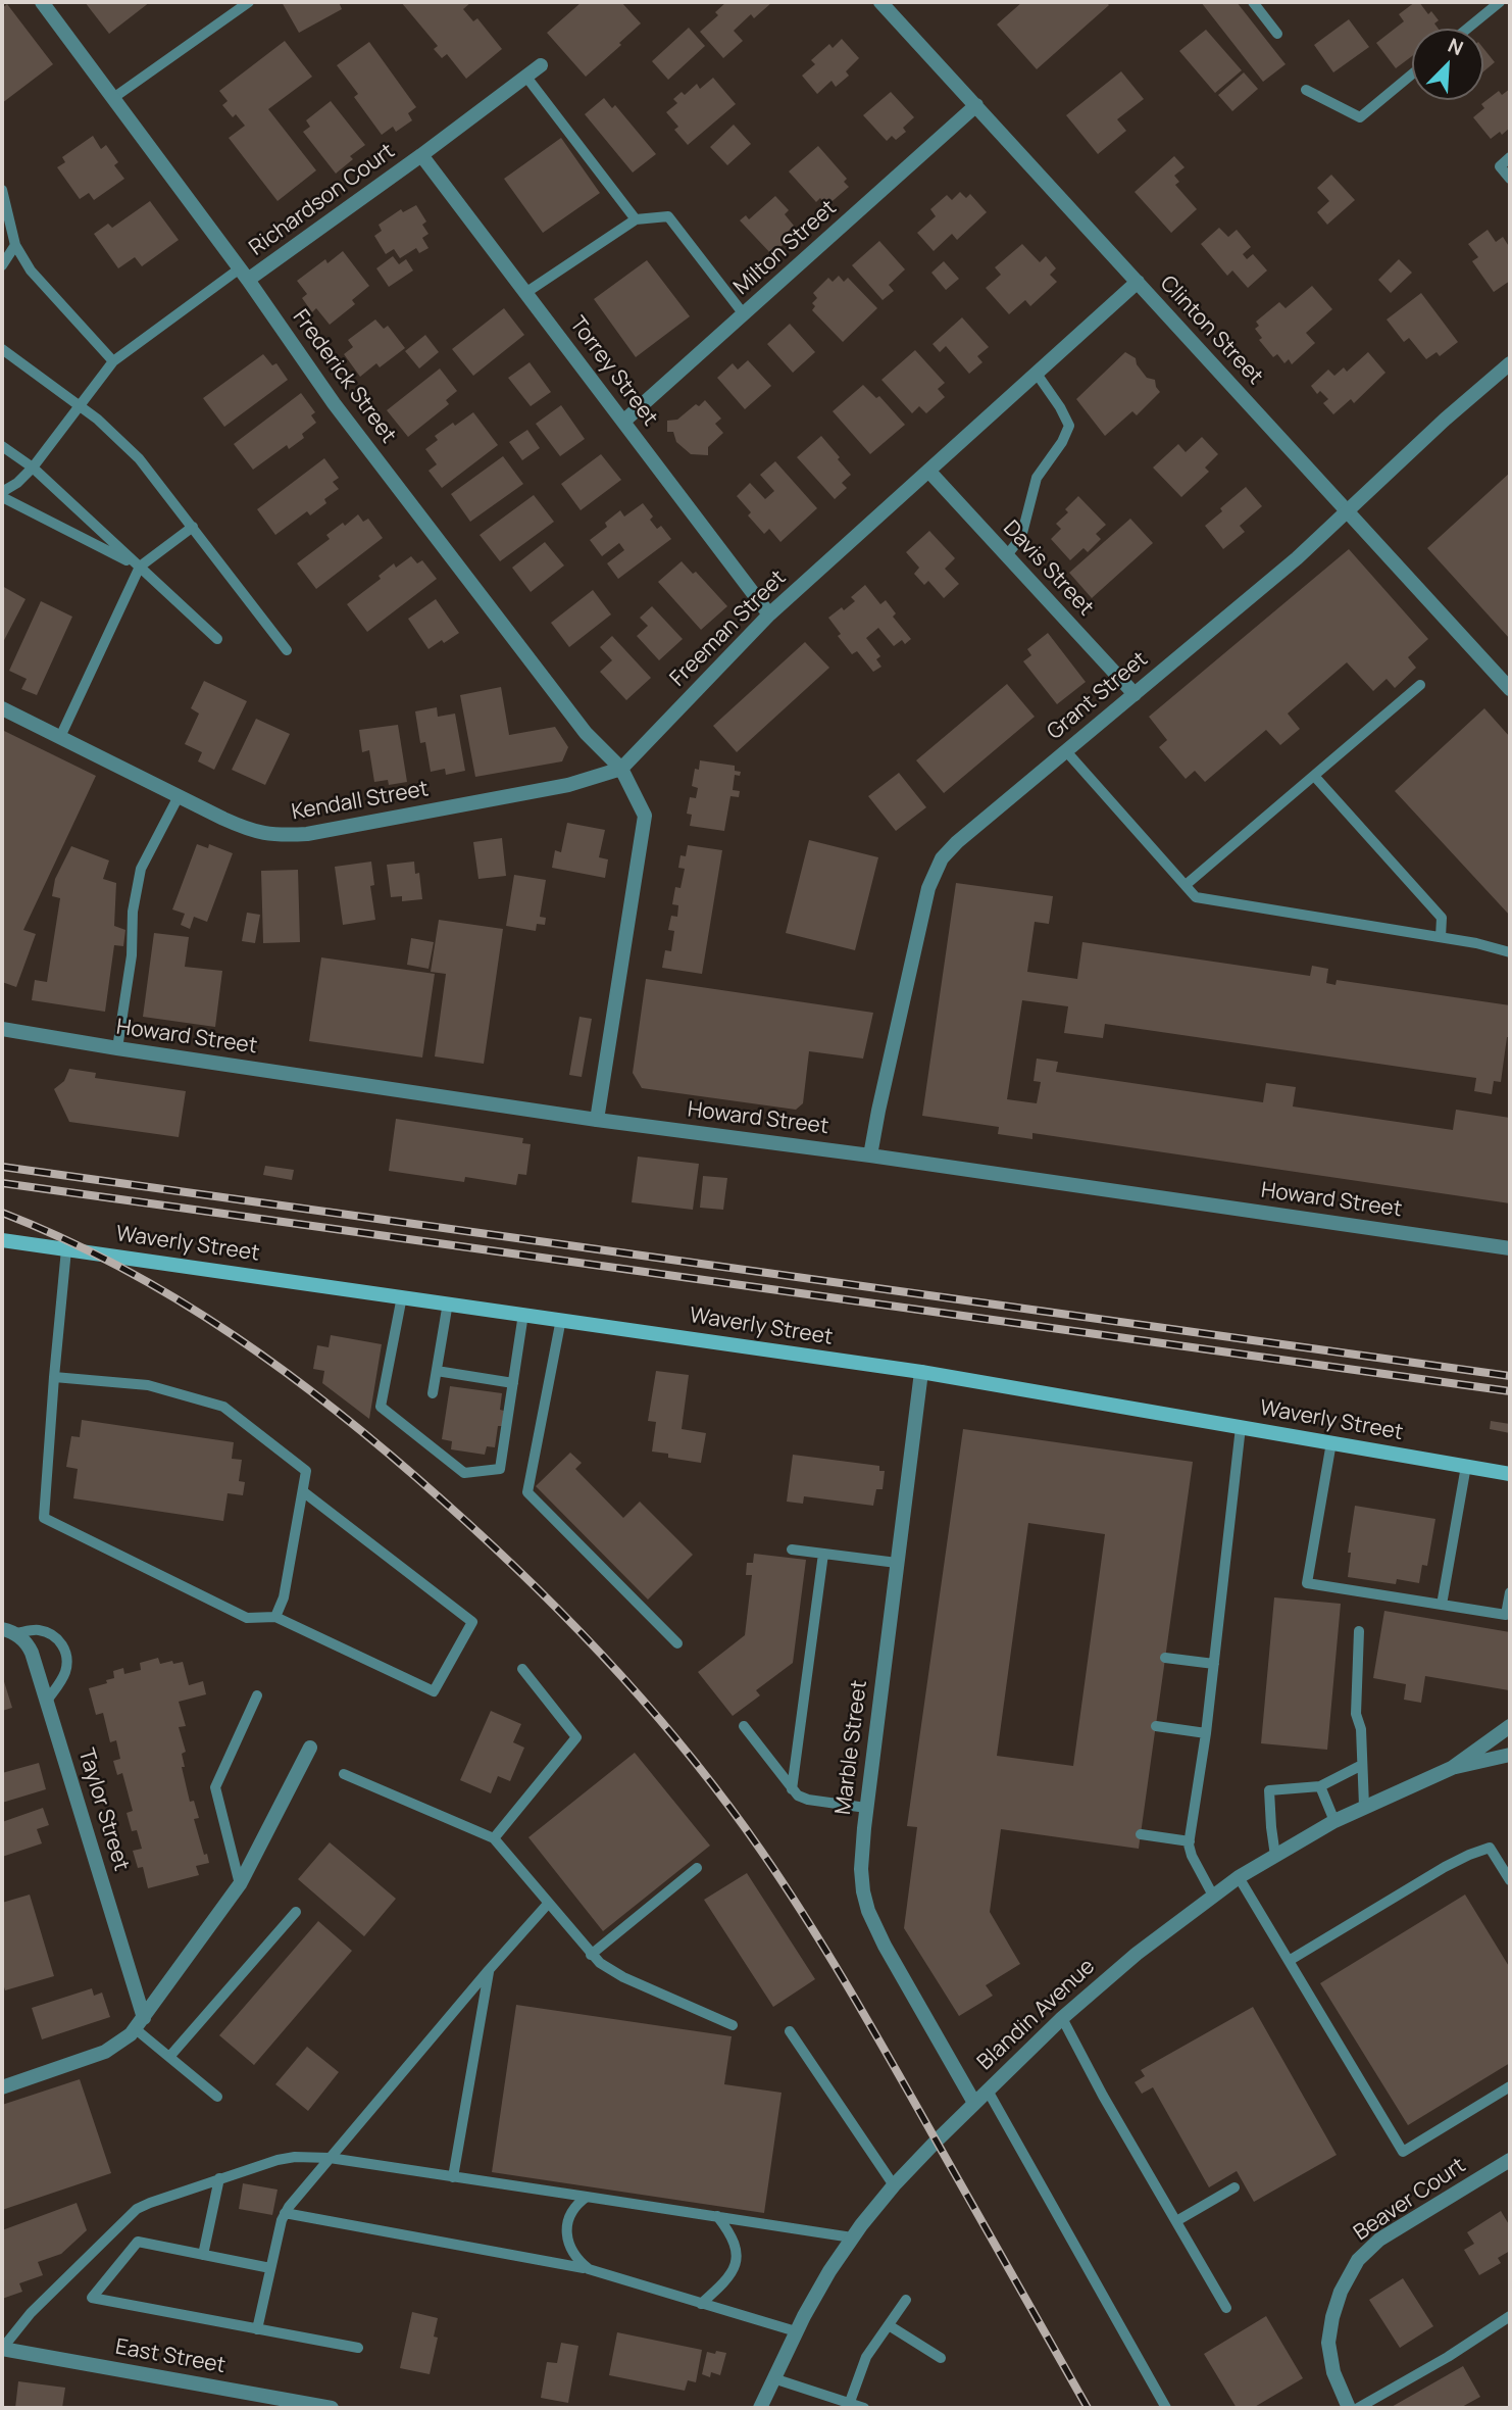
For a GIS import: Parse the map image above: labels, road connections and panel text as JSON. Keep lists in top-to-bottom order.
{
  "streets": {
    "main road": ["Waverly Street"],
    "street": [
      "Richardson Court",
      "Milton Street",
      "Clinton Street",
      "Torrey Street",
      "Frederick Street",
      "Davis Street",
      "Freeman Street",
      "Grant Street",
      "Kendall Street",
      "Howard Street",
      "Marble Street",
      "Taylor Street",
      "Blandin Avenue",
      "Beaver Court",
      "East Street"
    ]
  },
  "crossings": [
    ["Richardson Court", "Torrey Street"],
    ["Richardson Court", "Frederick Street"],
    ["Milton Street", "Clinton Street"],
    ["Milton Street", "Torrey Street"],
    ["Clinton Street", "Freeman Street"],
    ["Clinton Street", "Grant Street"],
    ["Torrey Street", "Freeman Street"],
    ["Frederick Street", "Freeman Street"],
    ["Frederick Street", "Kendall Street"],
    ["Davis Street", "Freeman Street"],
    ["Davis Street", "Grant Street"],
    ["Freeman Street", "Kendall Street"],
    ["Grant Street", "Howard Street"],
    ["Waverly Street", "Marble Street"],
    ["Marble Street", "Blandin Avenue"]
  ],
  "north": "top right"
}
